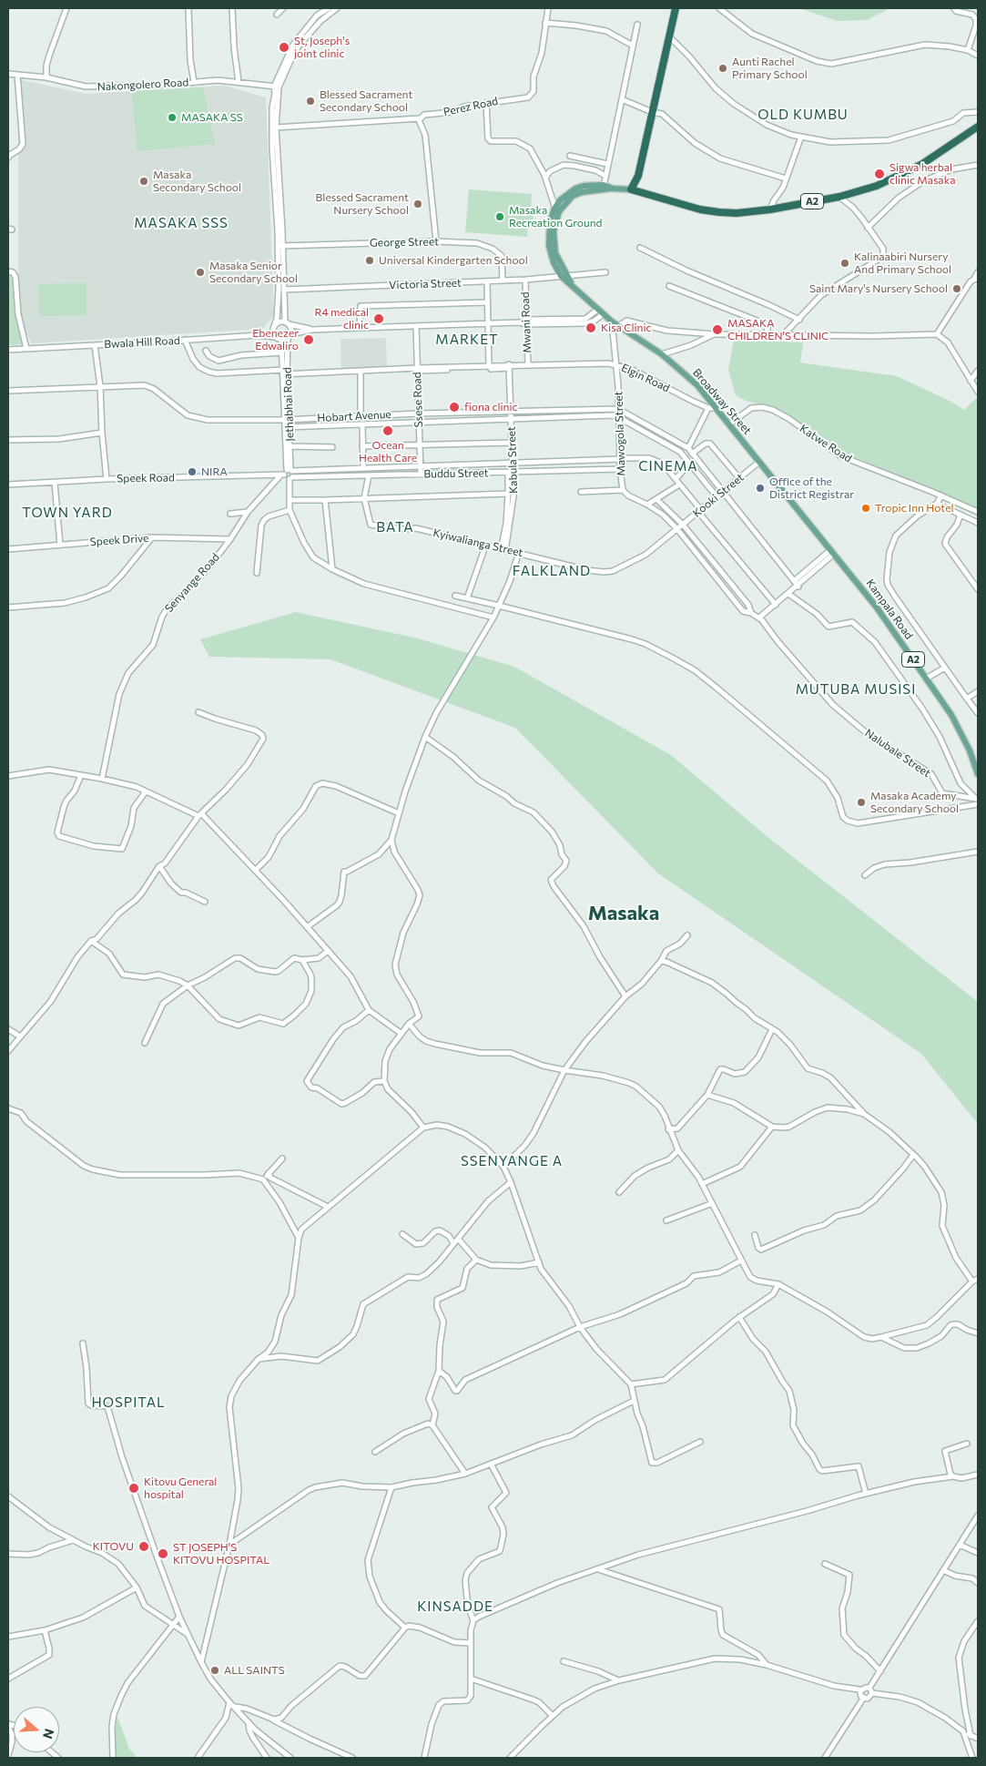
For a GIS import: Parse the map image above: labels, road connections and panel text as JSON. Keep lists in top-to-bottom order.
{
  "streets": {
    "highway": ["A2"],
    "main road": ["Broadway Street", "Kampala Road"],
    "street": [
      "Nakongolero Road",
      "Perez Road",
      "George Street",
      "Victoria Street",
      "Mwani Road",
      "Bwala Hill Road",
      "Elgin Road",
      "Ssese Road",
      "Jethabhai Road",
      "Hobart Avenue",
      "Mawogola Street",
      "Katwe Road",
      "Kabula Street",
      "Buddu Street",
      "Speek Road",
      "Kooki Street",
      "Speek Drive",
      "Kyiwalianga Street",
      "Senyange Road",
      "Nalubale Street"
    ]
  },
  "crossings": [
    ["A2", "Broadway Street"],
    ["George Street", "Victoria Street"],
    ["Victoria Street", "Mwani Road"],
    ["Victoria Street", "Broadway Street"],
    ["Mwani Road", "Elgin Road"],
    ["Bwala Hill Road", "Elgin Road"],
    ["Bwala Hill Road", "Jethabhai Road"],
    ["Elgin Road", "Ssese Road"],
    ["Elgin Road", "Broadway Street"],
    ["Elgin Road", "Jethabhai Road"],
    ["Elgin Road", "Mawogola Street"],
    ["Elgin Road", "Kabula Street"],
    ["Ssese Road", "Hobart Avenue"],
    ["Ssese Road", "Buddu Street"],
    ["Ssese Road", "Speek Road"],
    ["Broadway Street", "Mawogola Street"],
    ["Broadway Street", "Katwe Road"],
    ["Broadway Street", "Kooki Street"],
    ["Broadway Street", "Kampala Road"],
    ["Jethabhai Road", "Hobart Avenue"],
    ["Jethabhai Road", "Speek Road"],
    ["Jethabhai Road", "Senyange Road"],
    ["Hobart Avenue", "Mawogola Street"],
    ["Hobart Avenue", "Kabula Street"],
    ["Mawogola Street", "Buddu Street"],
    ["Mawogola Street", "Speek Road"],
    ["Mawogola Street", "Kooki Street"],
    ["Mawogola Street", "Kyiwalianga Street"],
    ["Mawogola Street", "Nalubale Street"],
    ["Kabula Street", "Buddu Street"],
    ["Kabula Street", "Speek Road"],
    ["Kabula Street", "Kyiwalianga Street"],
    ["Buddu Street", "Kyiwalianga Street"],
    ["Speek Road", "Kooki Street"],
    ["Speek Road", "Senyange Road"],
    ["Kooki Street", "Kyiwalianga Street"],
    ["Kooki Street", "Nalubale Street"],
    ["Speek Drive", "Senyange Road"],
    ["Kyiwalianga Street", "Nalubale Street"]
  ],
  "districts": [
    "OLD KUMBU",
    "MASAKA SSS",
    "MARKET",
    "CINEMA",
    "TOWN YARD",
    "BATA",
    "FALKLAND",
    "MUTUBA MUSISI",
    "Masaka",
    "SSENYANGE A",
    "HOSPITAL",
    "KINSADDE"
  ],
  "places": [
    "St, Joseph's joint clinic",
    "Aunti Rachel Primary School",
    "Blessed Sacrament Secondary School",
    "MASAKA SS",
    "Sigwa herbal clinic Masaka",
    "Masaka Secondary School",
    "Blessed Sacrament Nursery School",
    "Masaka Recreation Ground",
    "Universal Kindergarten School",
    "Kalinaabiri Nursery And Primary School",
    "Masaka Senior Secondary School",
    "Saint Mary's Nursery School",
    "R4 medical clinic",
    "Kisa Clinic",
    "MASAKA CHILDREN'S CLINIC",
    "Ebenezer Edwaliro",
    "fiona clinic",
    "Ocean Health Care",
    "NIRA",
    "Office of the District Registrar",
    "Tropic Inn Hotel",
    "Masaka Academy Secondary School",
    "Kitovu General hospital",
    "KITOVU",
    "ST JOSEPH'S KITOVU HOSPITAL",
    "ALL SAINTS"
  ],
  "north": "right"
}
